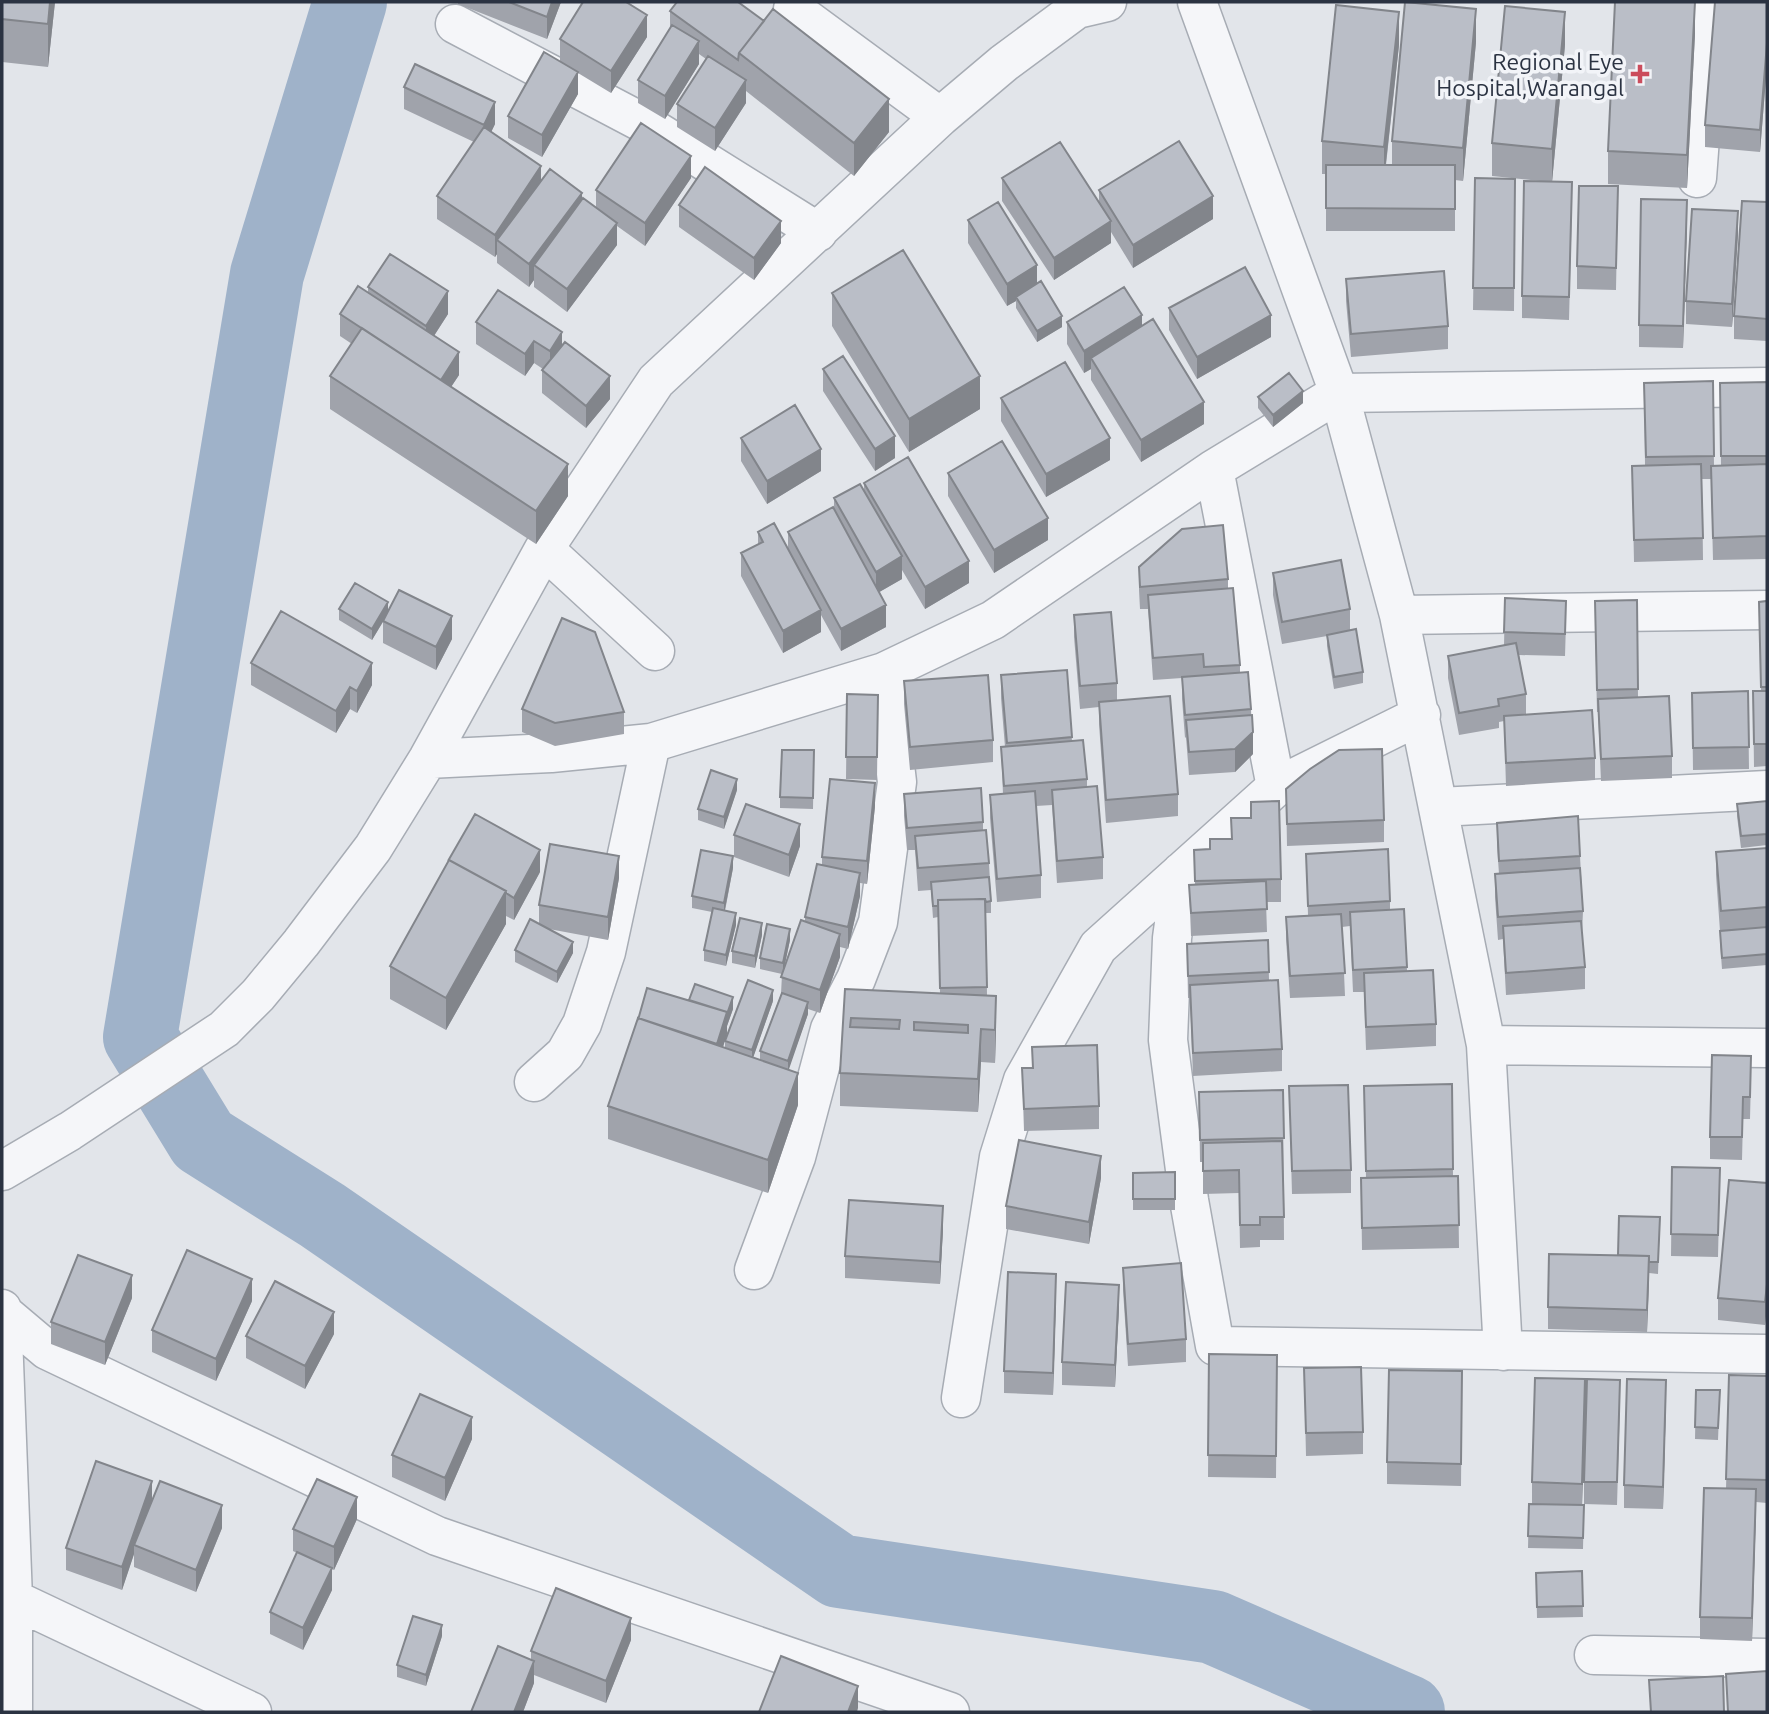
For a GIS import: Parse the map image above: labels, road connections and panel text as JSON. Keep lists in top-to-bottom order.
{
  "places": {
    "health": ["Regional Eye Hospital,Warangal"]
  }
}
